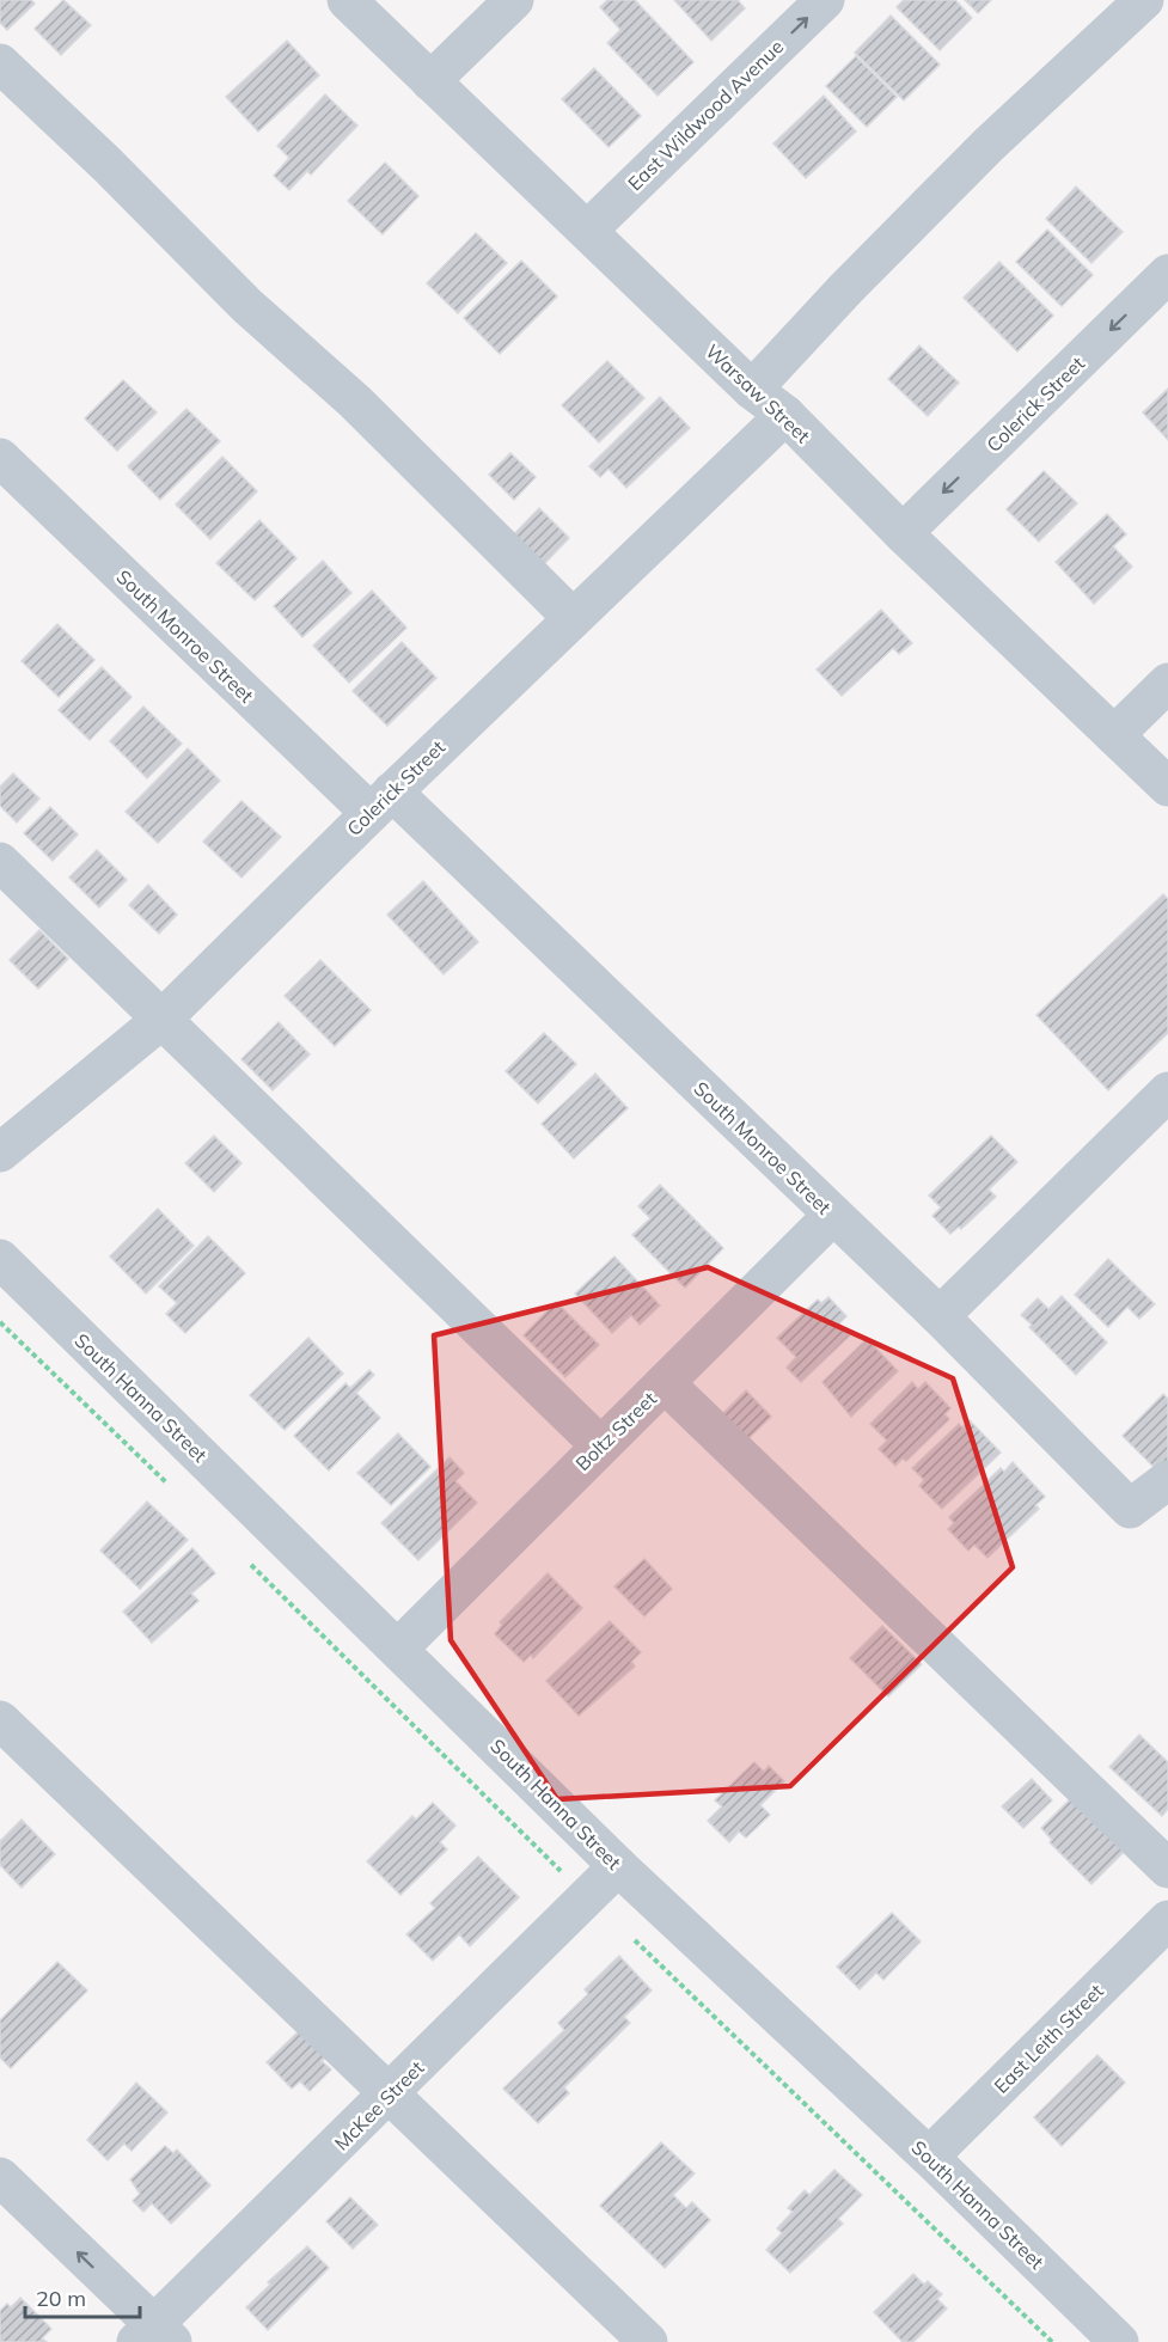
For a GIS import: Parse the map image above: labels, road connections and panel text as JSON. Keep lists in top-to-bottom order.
{
  "streets": {
    "street": [
      "East Wildwood Avenue",
      "Warsaw Street",
      "Colerick Street",
      "South Monroe Street",
      "South Hanna Street",
      "Boltz Street",
      "East Leith Street",
      "McKee Street"
    ]
  },
  "crossings": [
    ["East Wildwood Avenue", "Warsaw Street"],
    ["Warsaw Street", "Colerick Street"],
    ["Colerick Street", "South Monroe Street"],
    ["South Monroe Street", "Boltz Street"],
    ["South Hanna Street", "Boltz Street"],
    ["South Hanna Street", "East Leith Street"],
    ["South Hanna Street", "McKee Street"]
  ],
  "scale_bar": "20 m"
}
